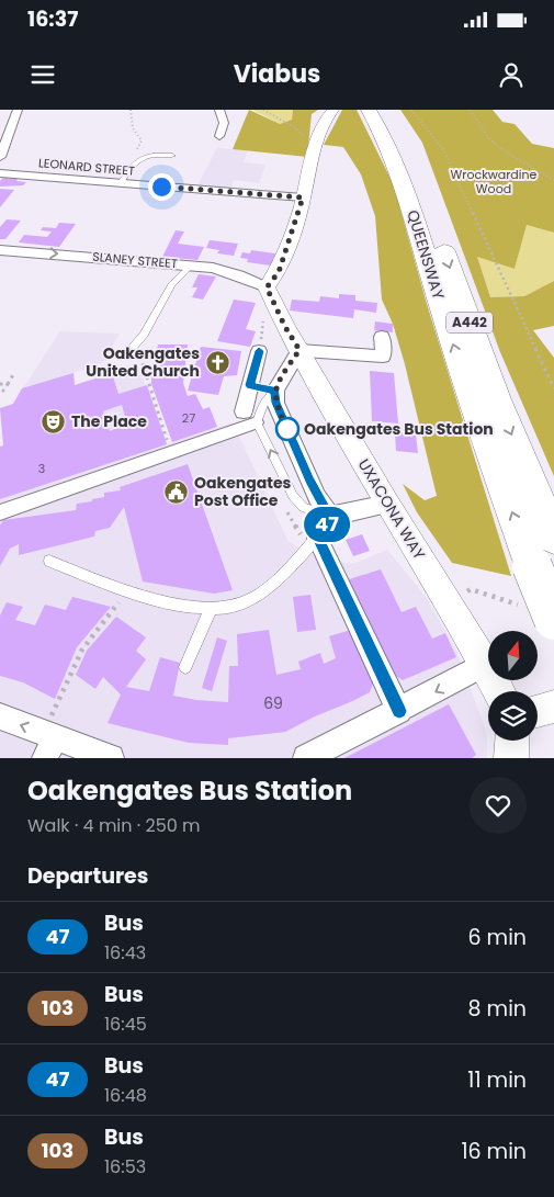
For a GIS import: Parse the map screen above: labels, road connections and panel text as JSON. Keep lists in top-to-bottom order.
{
  "streets": {
    "highway": ["QUEENSWAY", "A442"],
    "street": ["LEONARD STREET", "SLANEY STREET", "UXACONA WAY"]
  },
  "crossings": [
    ["SLANEY STREET", "UXACONA WAY"]
  ],
  "one_way": ["SLANEY STREET"],
  "parks": ["Wrockwardine Wood"],
  "places": {
    "church": ["Oakengates United Church"],
    "theatre": ["The Place"],
    "other": ["Oakengates Bus Station"],
    "public building": ["Oakengates Post Office"]
  },
  "lines": ["bus line 47"],
  "house_numbers": ["27", "3", "69"],
  "north": "top",
  "page": {
    "status": "16:37",
    "header": "Viabus",
    "on_map": "47",
    "heading": [
      ["Oakengates Bus Station", "Walk · 4 min · 250 m"],
      "Departures"
    ],
    "list": [
      {
        "mark": "47",
        "name": "Bus",
        "note": "16:43",
        "value": "6 min"
      },
      {
        "mark": "103",
        "name": "Bus",
        "note": "16:45",
        "value": "8 min"
      },
      {
        "mark": "47",
        "name": "Bus",
        "note": "16:48",
        "value": "11 min"
      },
      {
        "mark": "103",
        "name": "Bus",
        "note": "16:53",
        "value": "16 min"
      }
    ]
  }
}
